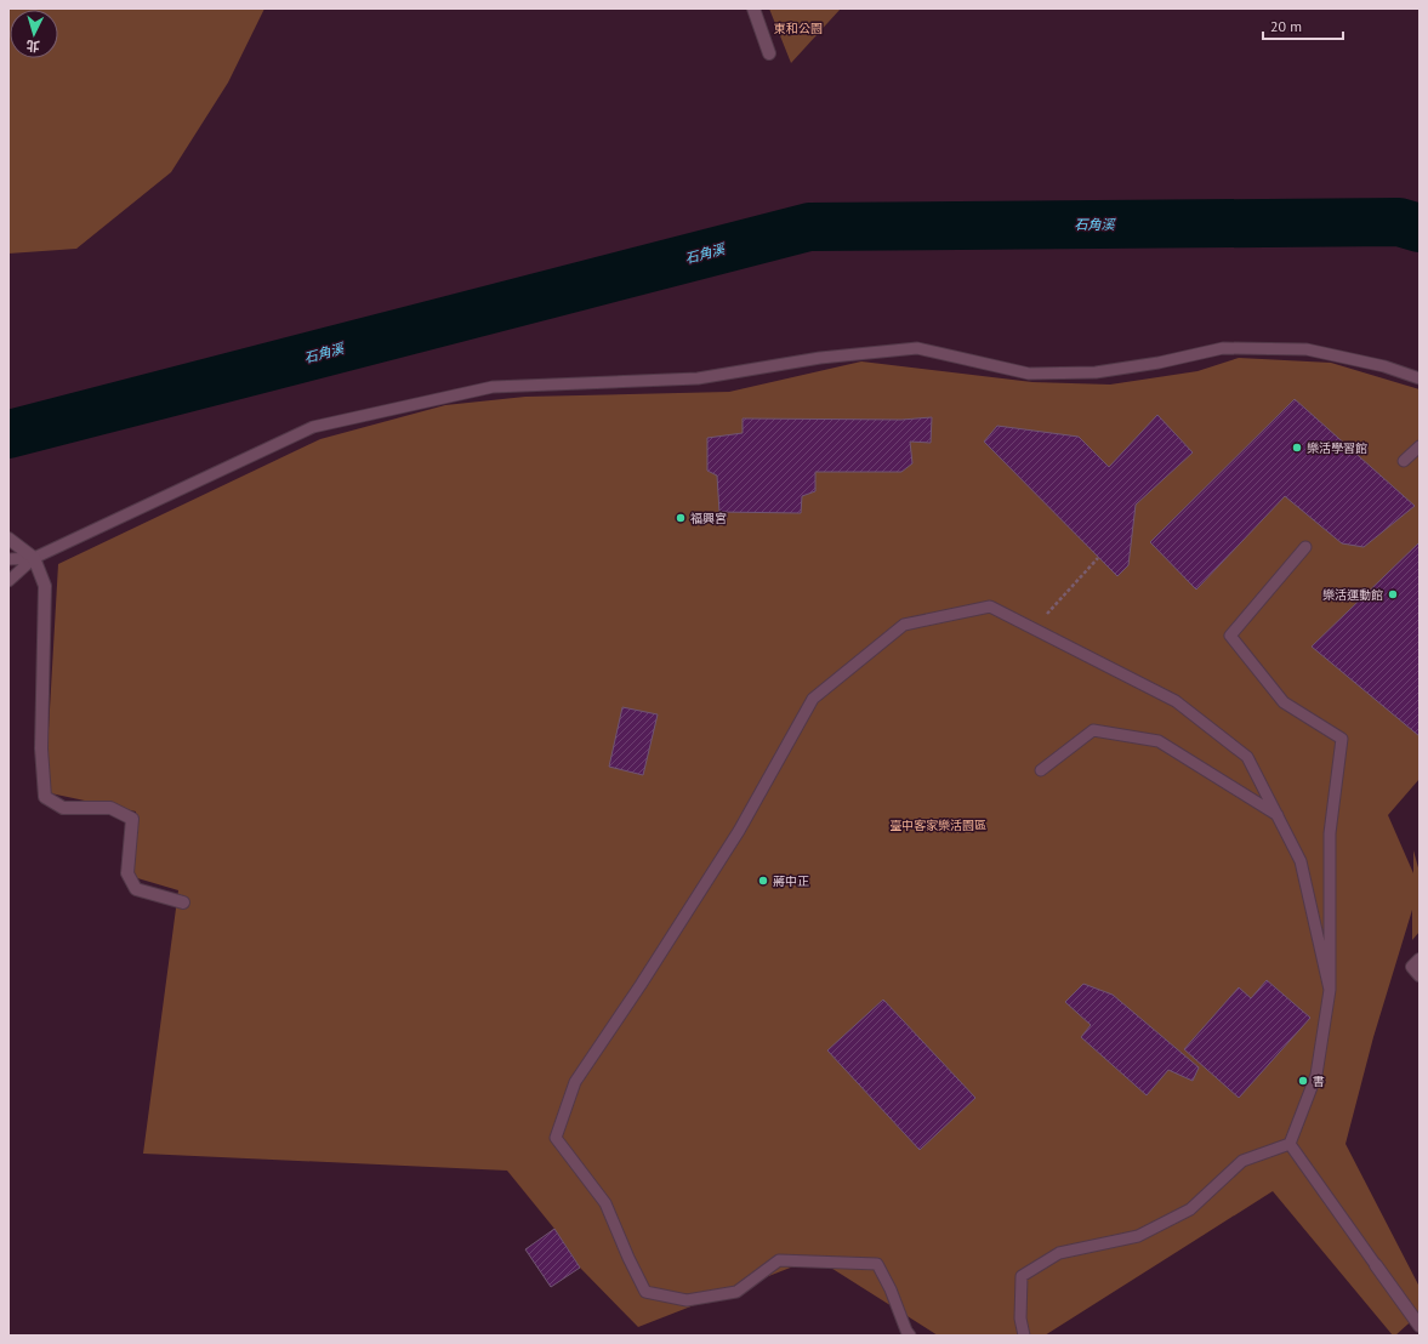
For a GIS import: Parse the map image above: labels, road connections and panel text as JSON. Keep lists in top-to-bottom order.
{
  "water": ["石角溪"],
  "parks": ["東和公園", "臺中客家樂活園區"],
  "places": [
    "樂活學習館",
    "福興宮",
    "樂活運動館",
    "蔣中正",
    "書"
  ],
  "scale_bar": "20 m",
  "north": "bottom"
}
